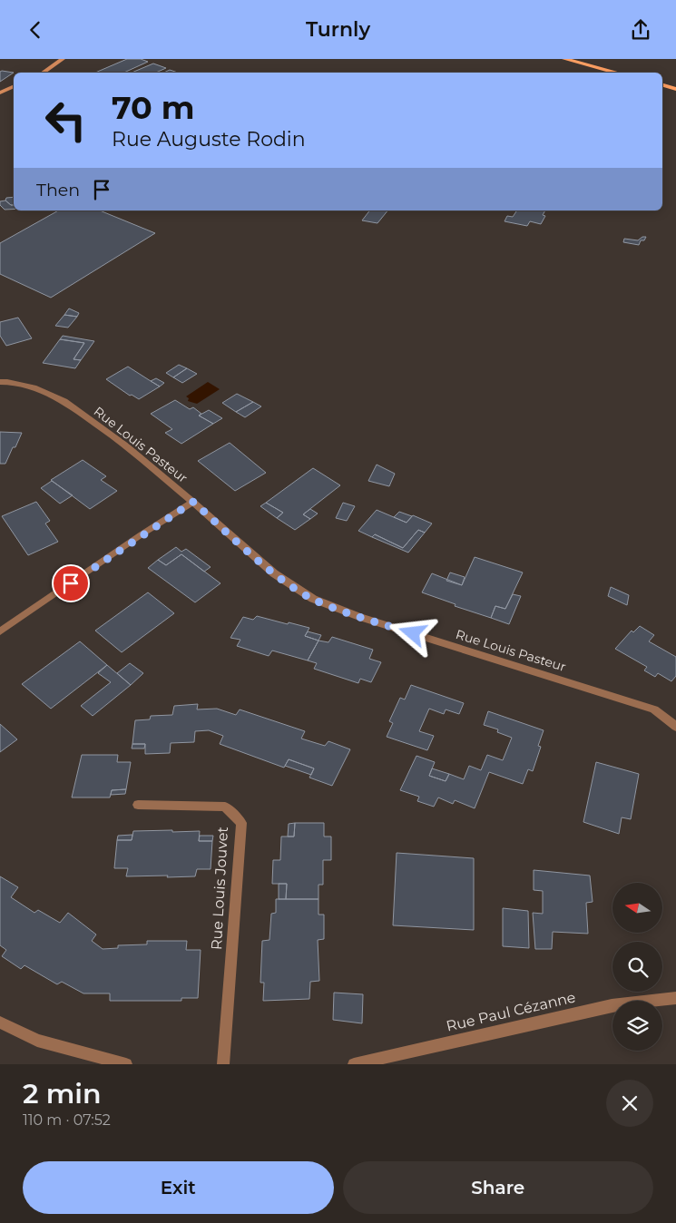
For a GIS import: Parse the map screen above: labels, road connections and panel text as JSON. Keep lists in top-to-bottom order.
{
  "streets": {
    "street": ["Rue Louis Pasteur", "Rue Louis Jouvet", "Rue Paul Cézanne"]
  },
  "north": "left",
  "page": {
    "header": "Turnly",
    "turn": ["70 m", "Rue Auguste Rodin"],
    "then": "Then",
    "heading": ["2 min", "110 m · 07:52"],
    "buttons": ["Exit", "Share"]
  }
}
